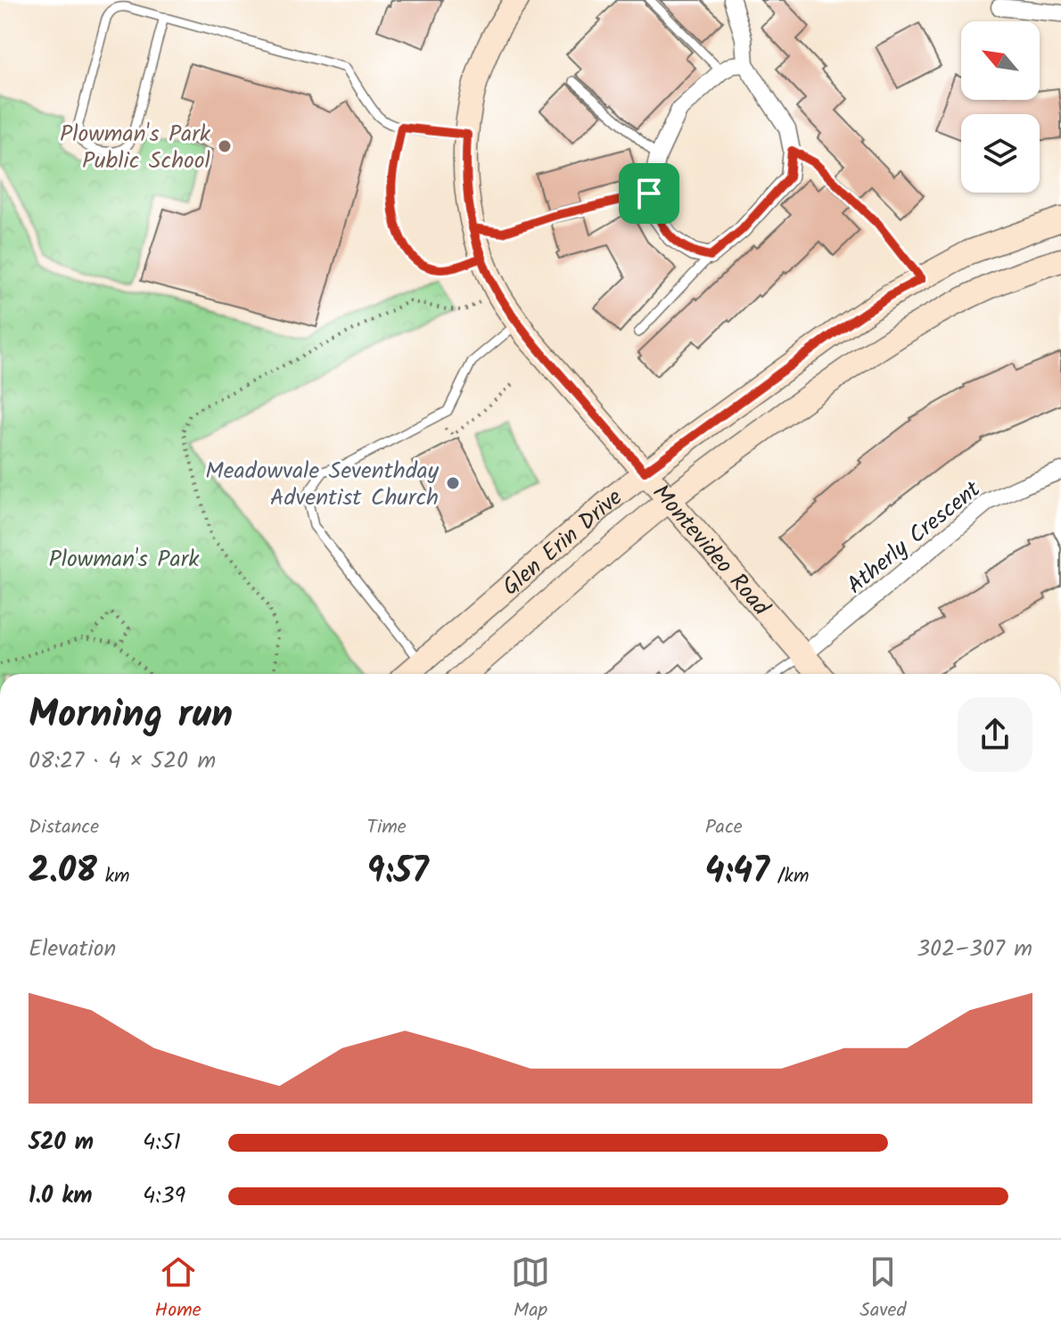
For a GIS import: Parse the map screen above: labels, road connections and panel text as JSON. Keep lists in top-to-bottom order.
{
  "streets": {
    "street": ["Atherly Crescent", "Glen Erin Drive", "Montevideo Road"]
  },
  "crossings": [
    ["Atherly Crescent", "Montevideo Road"],
    ["Glen Erin Drive", "Montevideo Road"]
  ],
  "parks": ["Plowman's Park"],
  "places": ["Plowman's Park Public School", "Meadowvale Seventhday Adventist Church"],
  "north": "top left",
  "page": {
    "heading": ["Morning run", "08:27 · 4 × 520 m"],
    "stats": [
      ["Distance", "2.08 km"],
      ["Time", "9:57"],
      ["Pace", "4:47 /km"]
    ],
    "chart": ["Elevation", "302–307 m"],
    "list": [
      {
        "name": "520 m",
        "note": "4:51"
      },
      {
        "name": "1.0 km",
        "note": "4:39"
      }
    ],
    "tabs": ["Home", "Map", "Saved"]
  }
}
